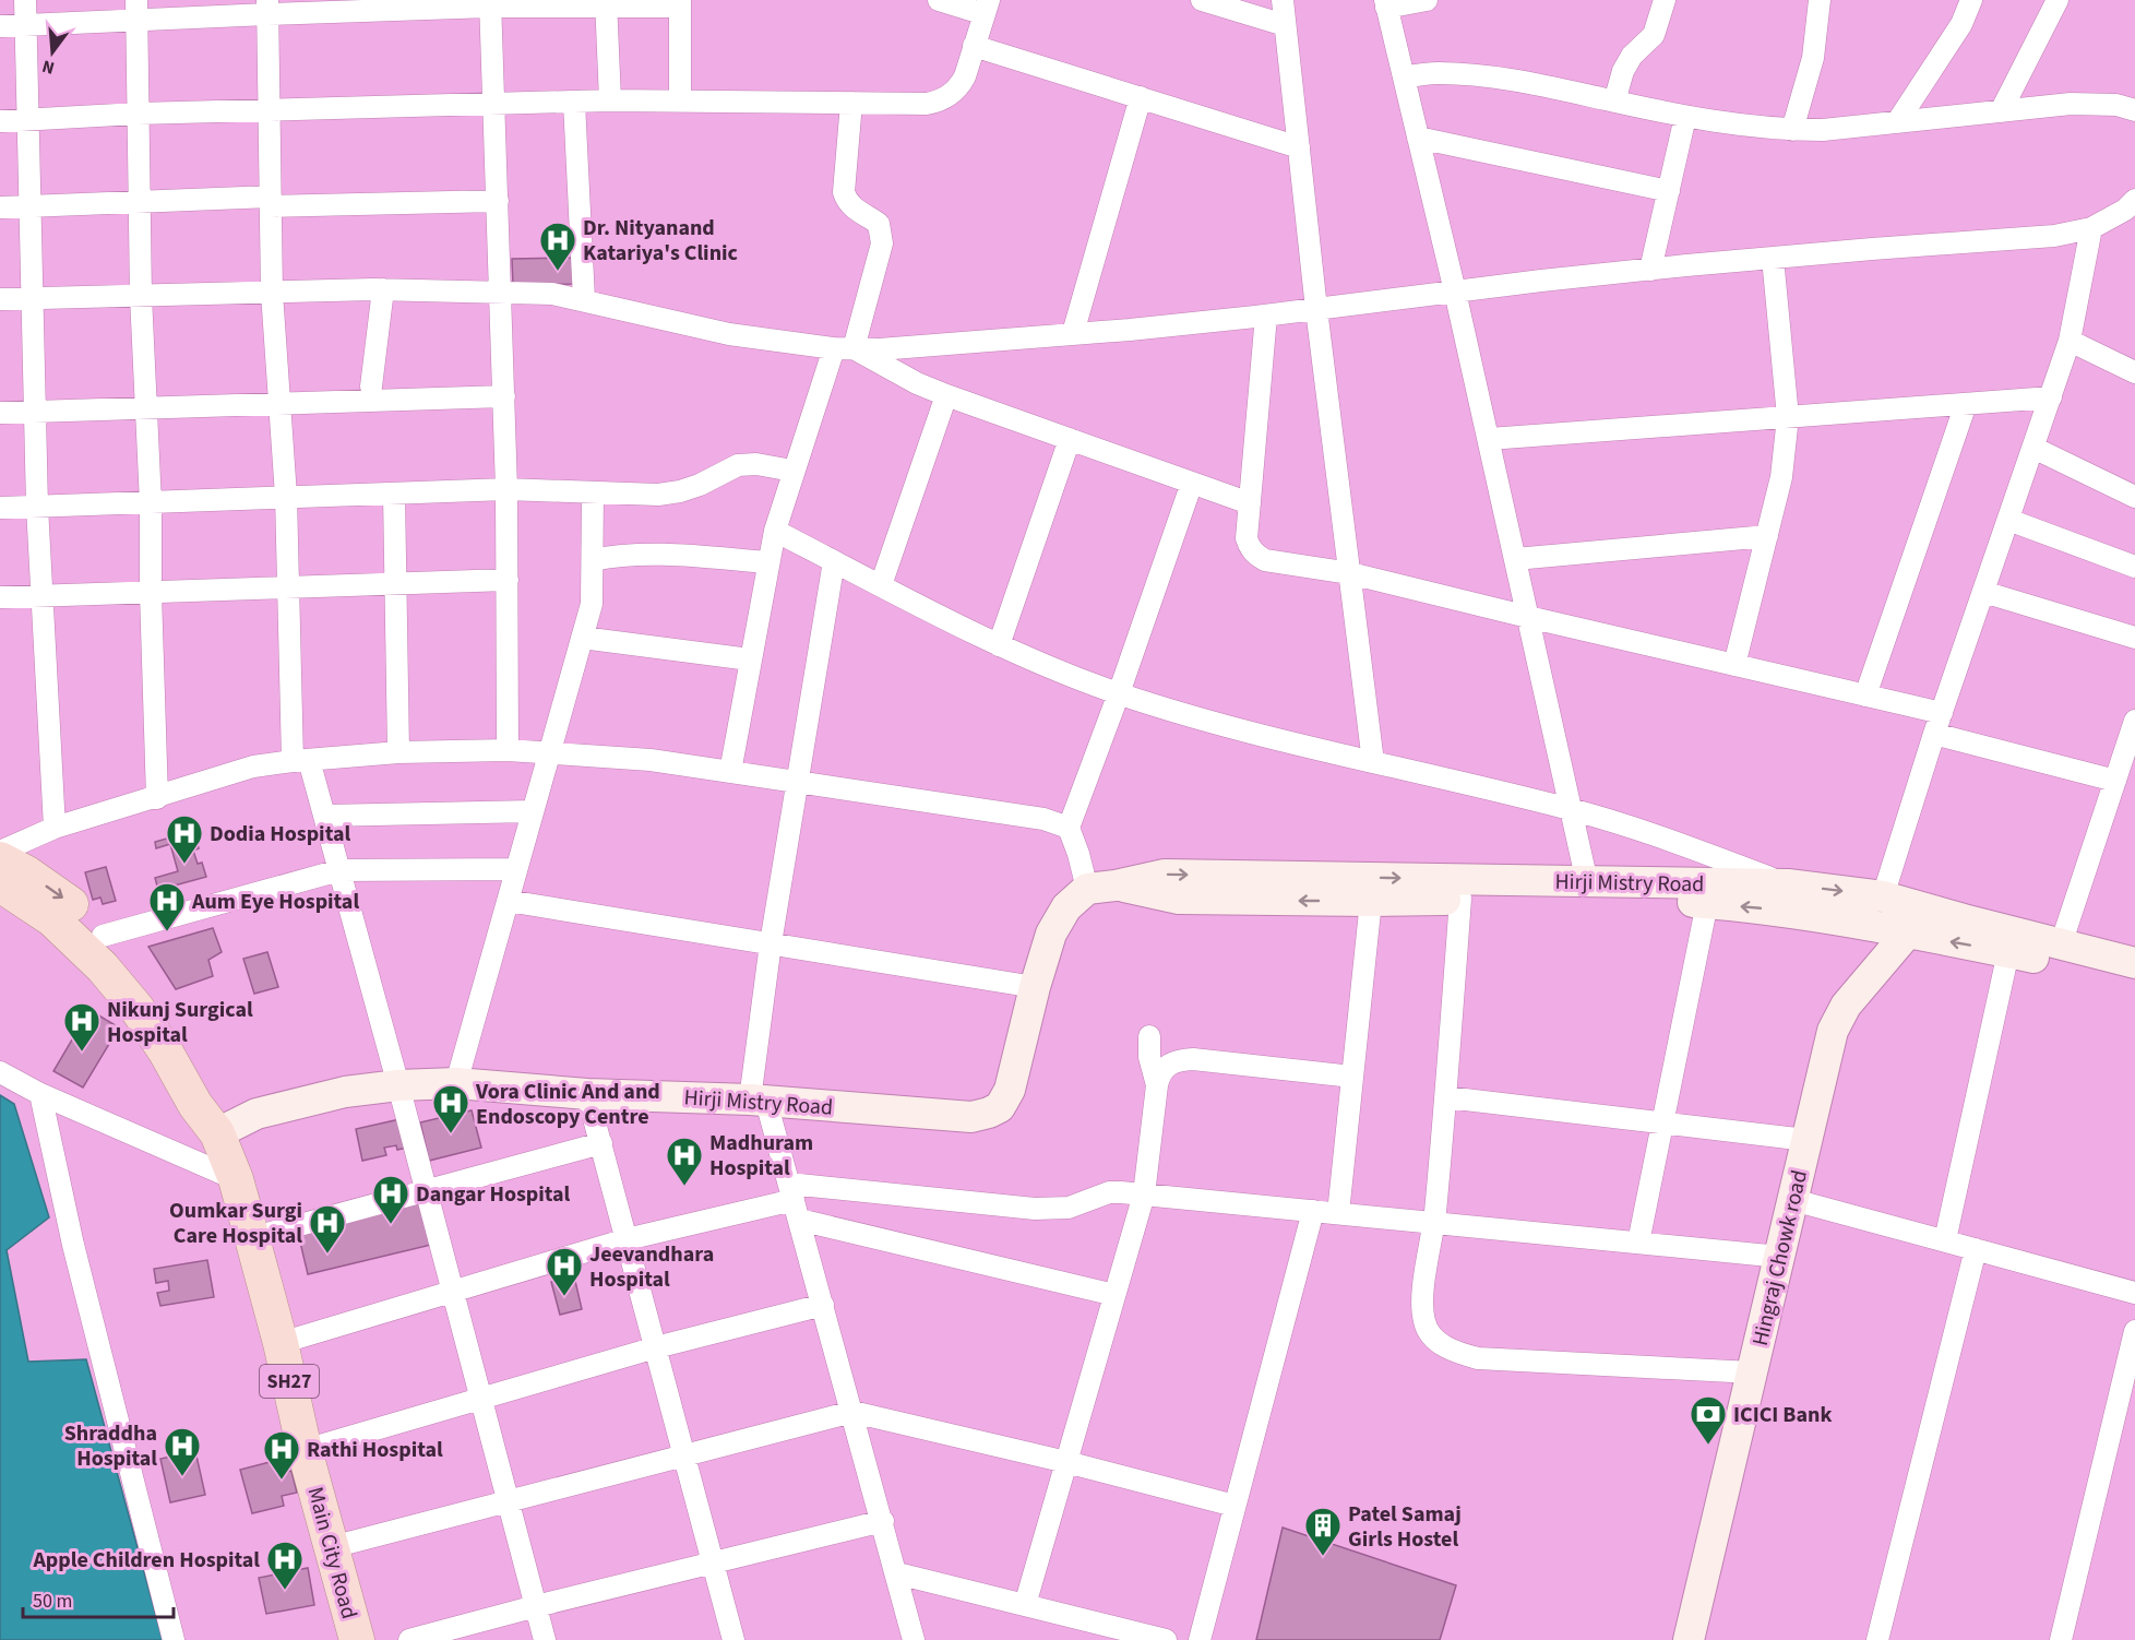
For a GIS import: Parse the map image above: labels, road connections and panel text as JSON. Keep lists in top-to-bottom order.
{
  "streets": {
    "main road": [
      "Hirji Mistry Road",
      "Hingraj Chowk road",
      "SH27",
      "Main City Road"
    ]
  },
  "crossings": [
    ["Hirji Mistry Road", "Hingraj Chowk road"],
    ["Hirji Mistry Road", "Main City Road"]
  ],
  "places": {
    "hospital": [
      "Dr. Nityanand Katariya's Clinic",
      "Dodia Hospital",
      "Aum Eye Hospital",
      "Nikunj Surgical Hospital",
      "Vora Clinic And and Endoscopy Centre",
      "Madhuram Hospital",
      "Dangar Hospital",
      "Oumkar Surgi Care Hospital",
      "Jeevandhara Hospital",
      "Shraddha Hospital",
      "Rathi Hospital",
      "Apple Children Hospital"
    ],
    "bank": ["ICICI Bank"],
    "building": ["Patel Samaj Girls Hostel"]
  },
  "scale_bar": "50 m",
  "north": "bottom"
}
